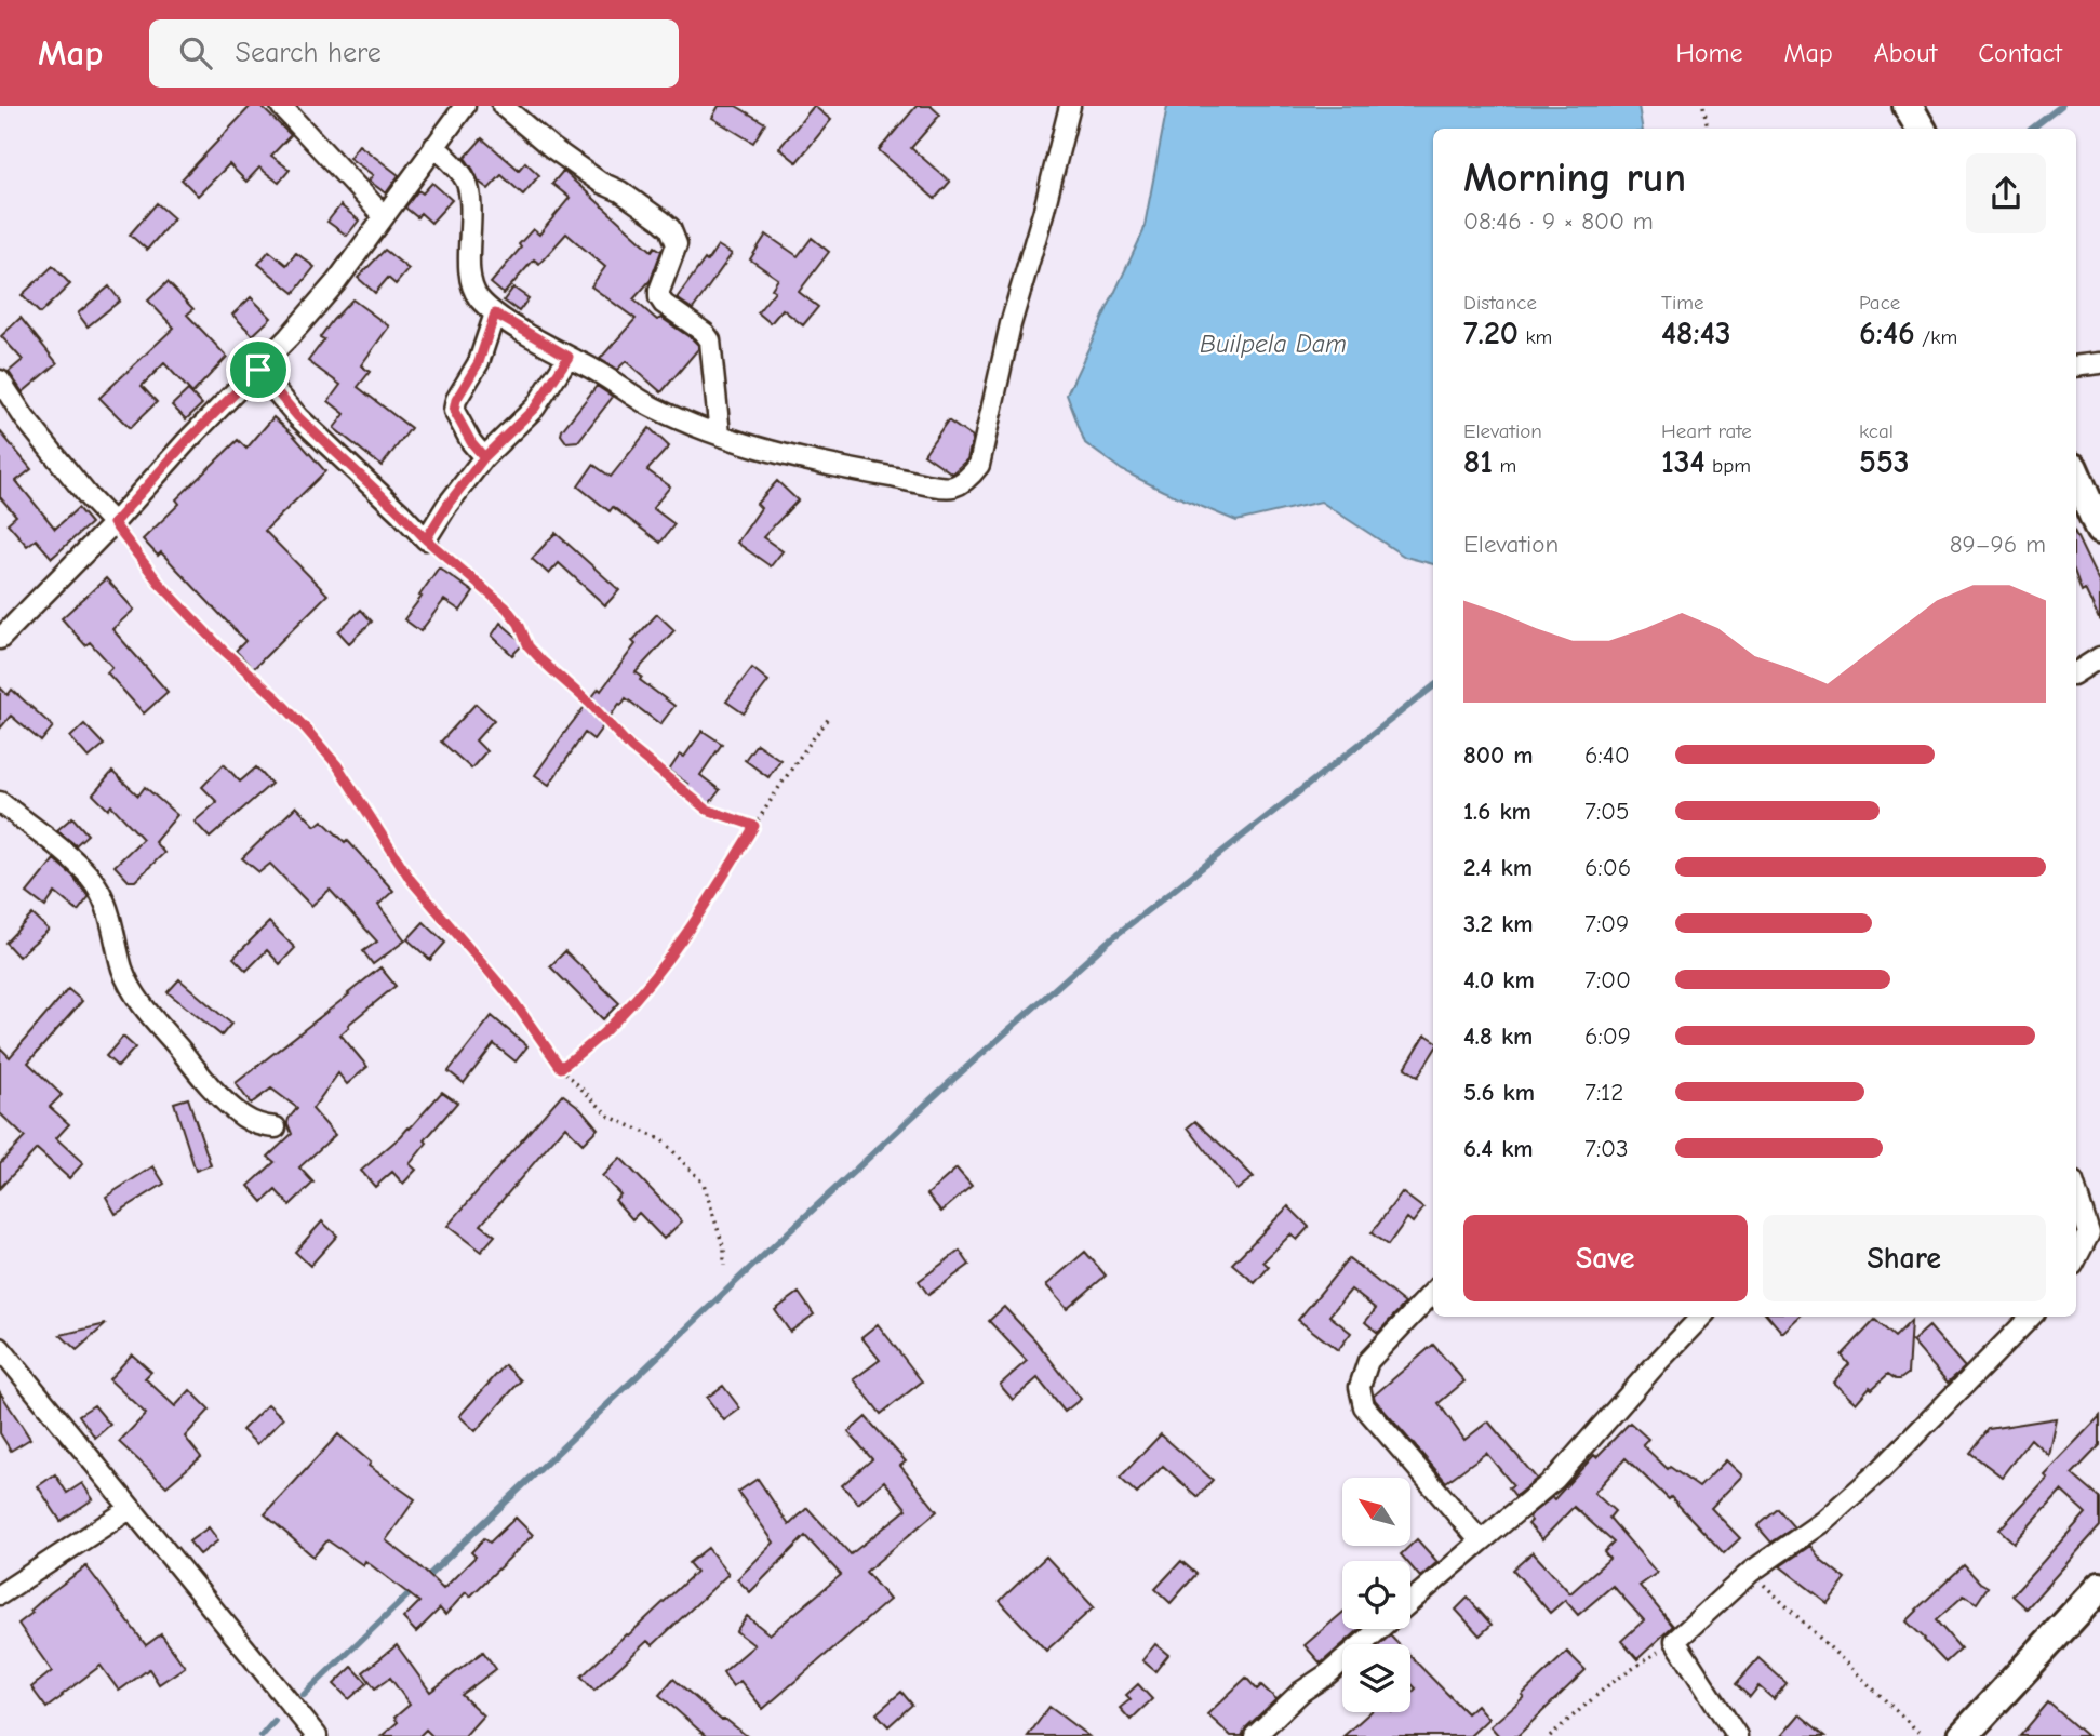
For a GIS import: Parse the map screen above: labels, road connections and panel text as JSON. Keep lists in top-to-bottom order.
{
  "water": ["Builpela Dam"],
  "north": "top left",
  "page": {
    "header": "Map",
    "search": "Search here",
    "nav": [
      "Home",
      "Map",
      "About",
      "Contact"
    ],
    "heading": ["Morning run", "08:46 · 9 × 800 m"],
    "stats": [
      ["Distance", "7.20 km"],
      ["Time", "48:43"],
      ["Pace", "6:46 /km"],
      ["Elevation", "81 m"],
      ["Heart rate", "134 bpm"],
      ["kcal", "553"]
    ],
    "chart": ["Elevation", "89–96 m"],
    "list": [
      {
        "name": "800 m",
        "note": "6:40"
      },
      {
        "name": "1.6 km",
        "note": "7:05"
      },
      {
        "name": "2.4 km",
        "note": "6:06"
      },
      {
        "name": "3.2 km",
        "note": "7:09"
      },
      {
        "name": "4.0 km",
        "note": "7:00"
      },
      {
        "name": "4.8 km",
        "note": "6:09"
      },
      {
        "name": "5.6 km",
        "note": "7:12"
      },
      {
        "name": "6.4 km",
        "note": "7:03"
      }
    ],
    "buttons": ["Save", "Share"]
  }
}
